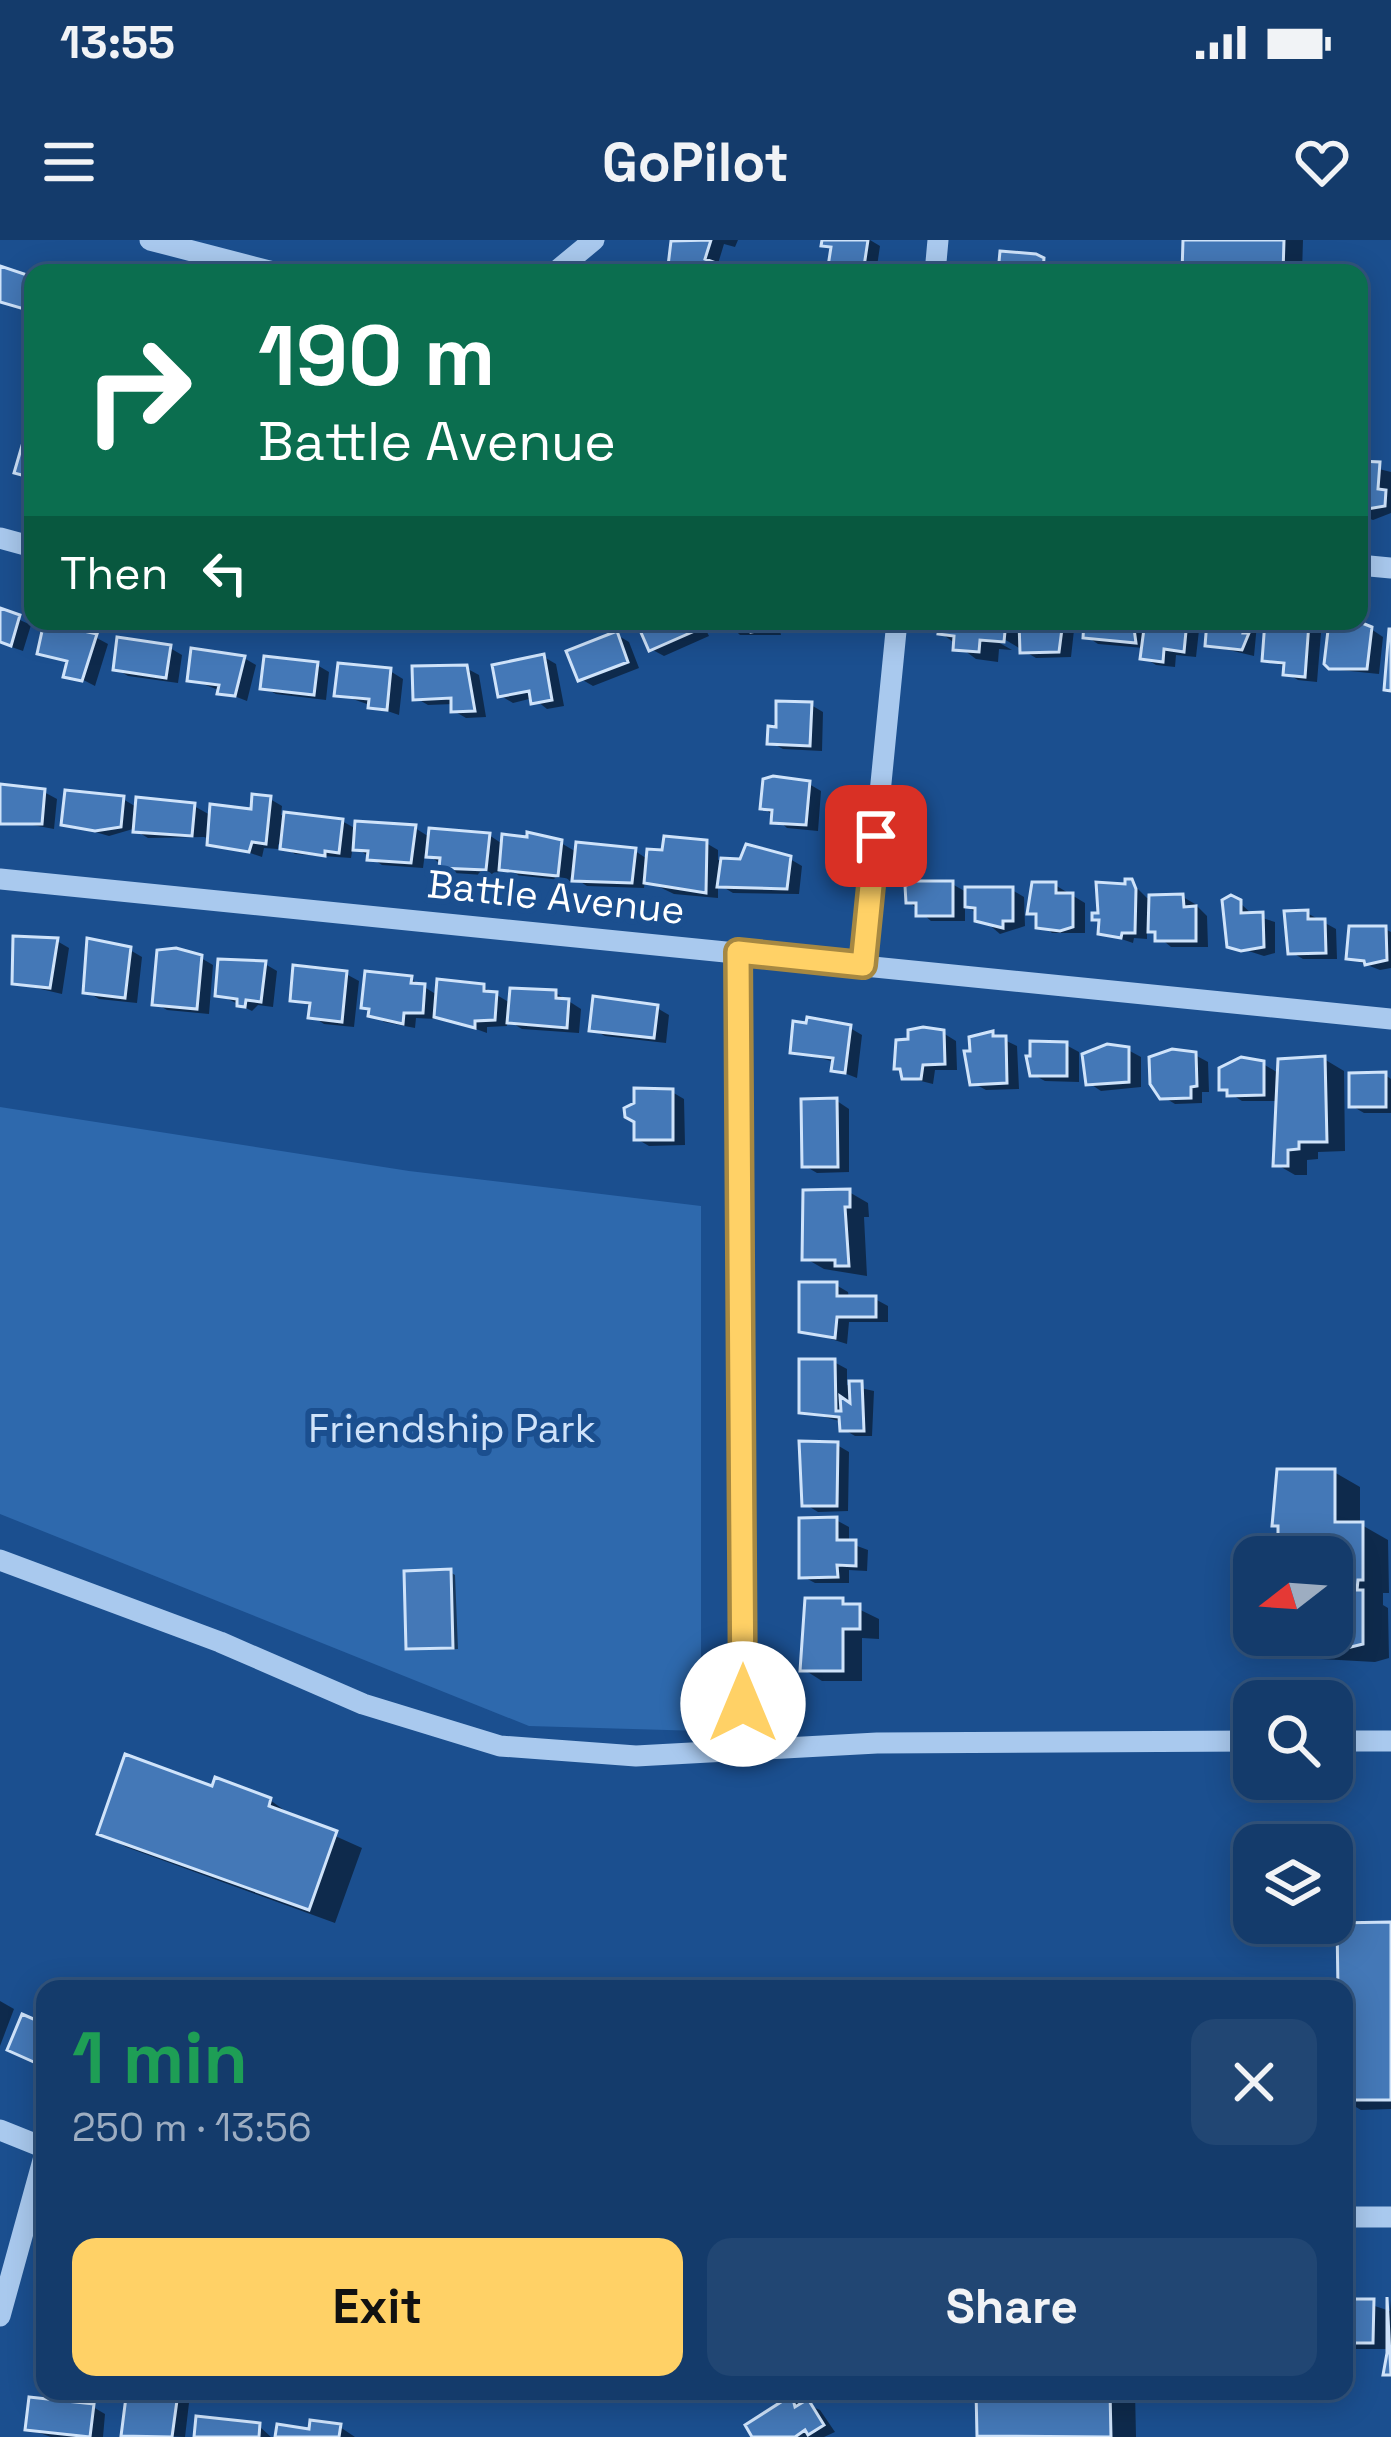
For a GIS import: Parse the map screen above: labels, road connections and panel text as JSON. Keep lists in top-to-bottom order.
{
  "streets": {
    "street": ["Battle Avenue"]
  },
  "parks": ["Friendship Park"],
  "north": "left",
  "page": {
    "status": "13:55",
    "header": "GoPilot",
    "turn": ["190 m", "Battle Avenue"],
    "then": "Then",
    "heading": ["1 min", "250 m · 13:56"],
    "buttons": ["Exit", "Share"]
  }
}
